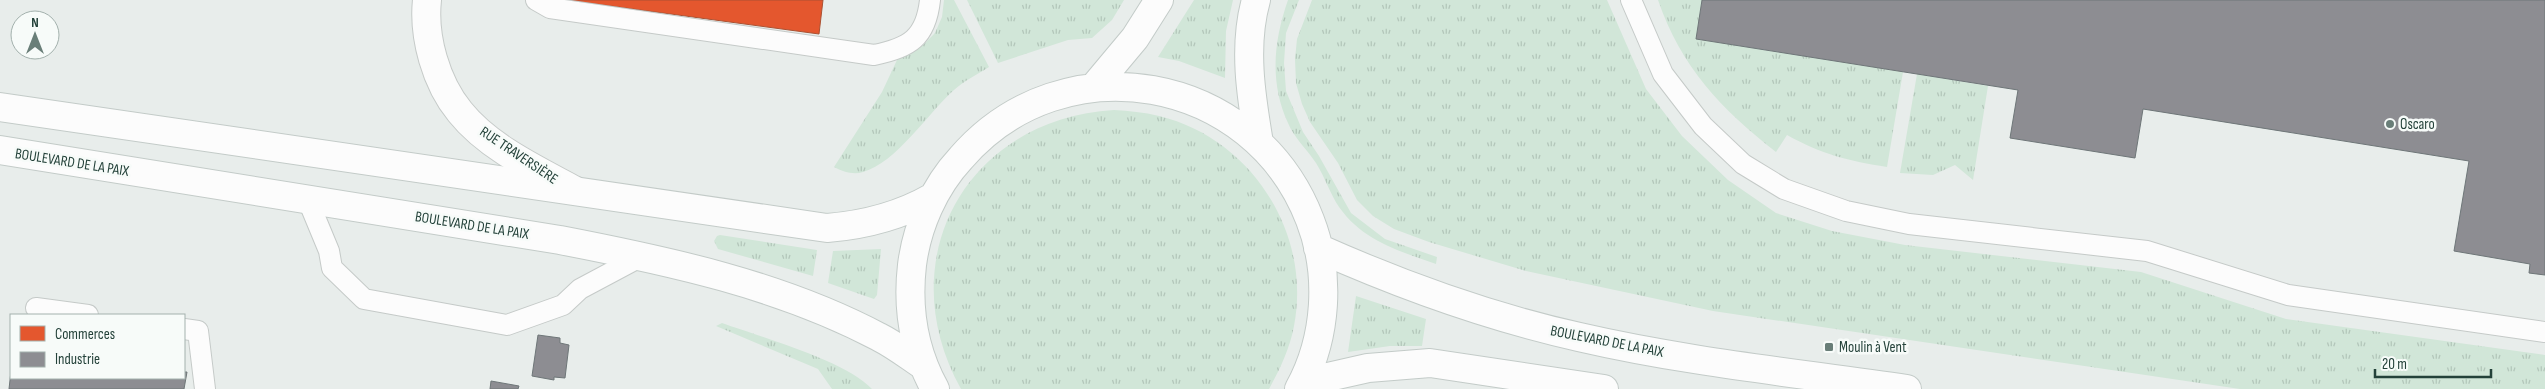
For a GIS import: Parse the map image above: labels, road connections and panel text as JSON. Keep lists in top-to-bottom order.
{
  "streets": {
    "main road": ["RUE TRAVERSIÈRE", "BOULEVARD DE LA PAIX"]
  },
  "places": {
    "other": ["Oscaro"],
    "transit": ["Moulin à Vent"]
  },
  "legend": ["Commerces", "Industrie"],
  "scale_bar": "20 m",
  "north": "top"
}
